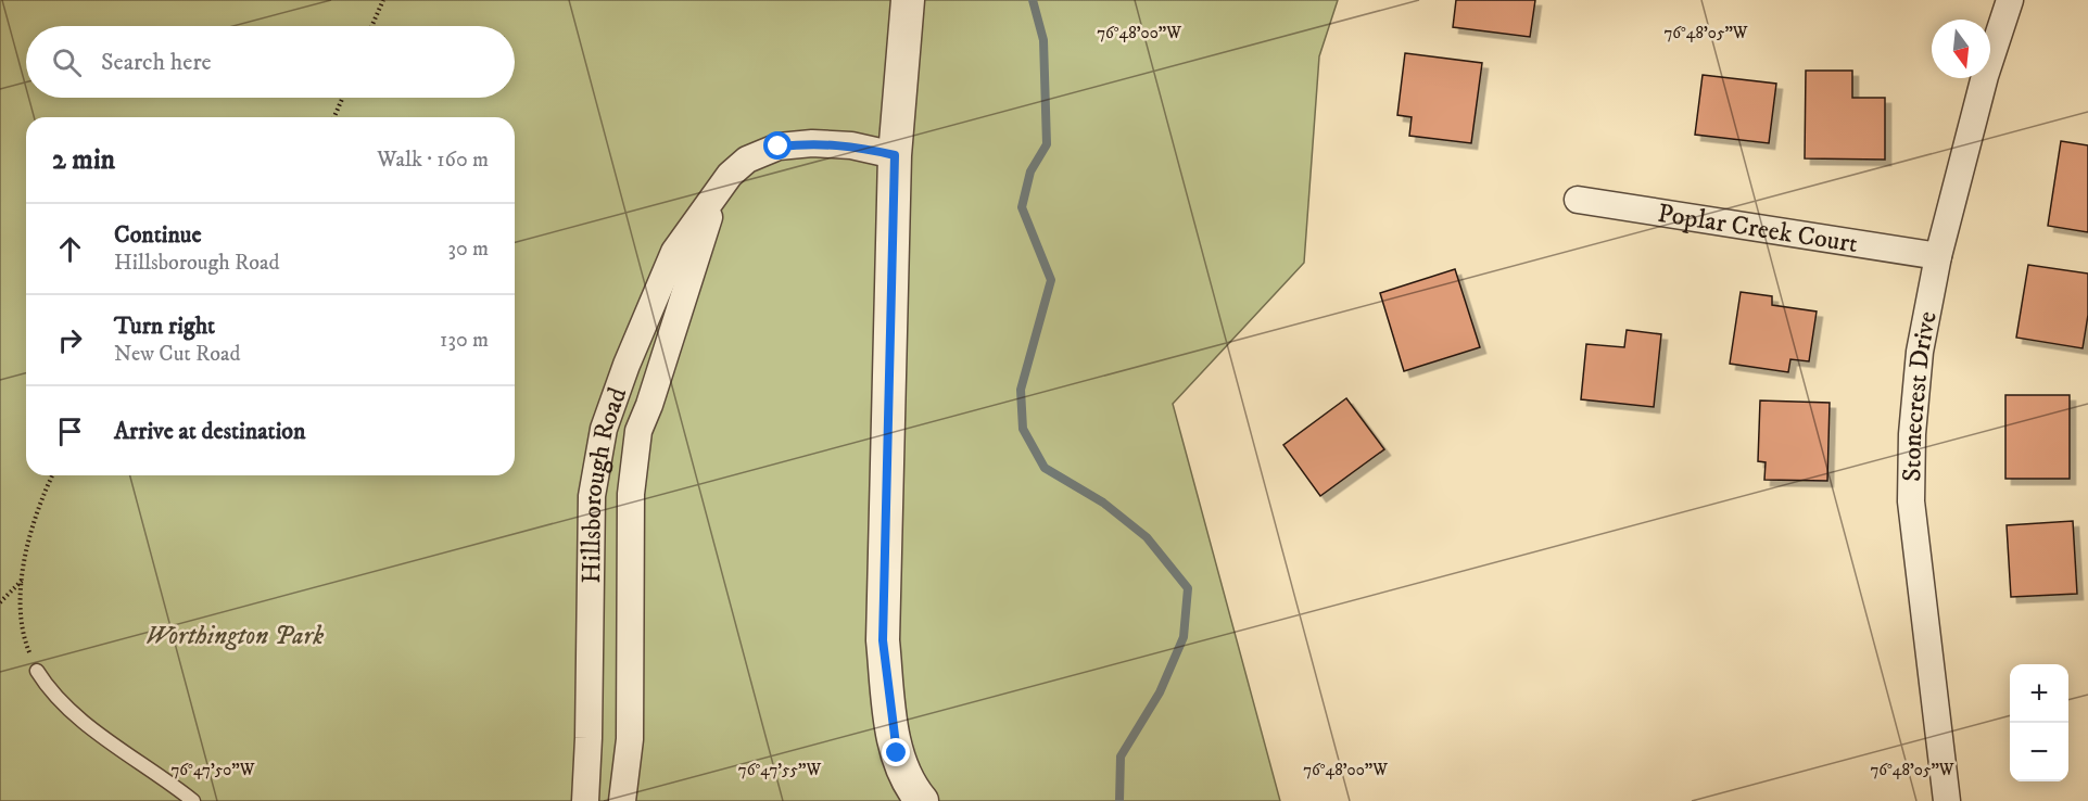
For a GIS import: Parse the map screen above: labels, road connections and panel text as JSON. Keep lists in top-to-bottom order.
{
  "streets": {
    "street": ["Poplar Creek Court", "Stonecrest Drive", "Hillsborough Road"]
  },
  "crossings": [
    ["Poplar Creek Court", "Stonecrest Drive"]
  ],
  "parks": ["Worthington Park"],
  "north": "bottom",
  "page": {
    "search": "Search here",
    "heading": ["2 min", "Walk · 160 m"],
    "list": [
      ["Continue", "Hillsborough Road", "30 m"],
      ["Turn right", "New Cut Road", "130 m"],
      "Arrive at destination"
    ],
    "map_buttons": ["+", "−"]
  },
  "coordinates": [
    "76°48'00\"W",
    "76°48'05\"W",
    "76°47'50\"W",
    "76°47'55\"W"
  ]
}
